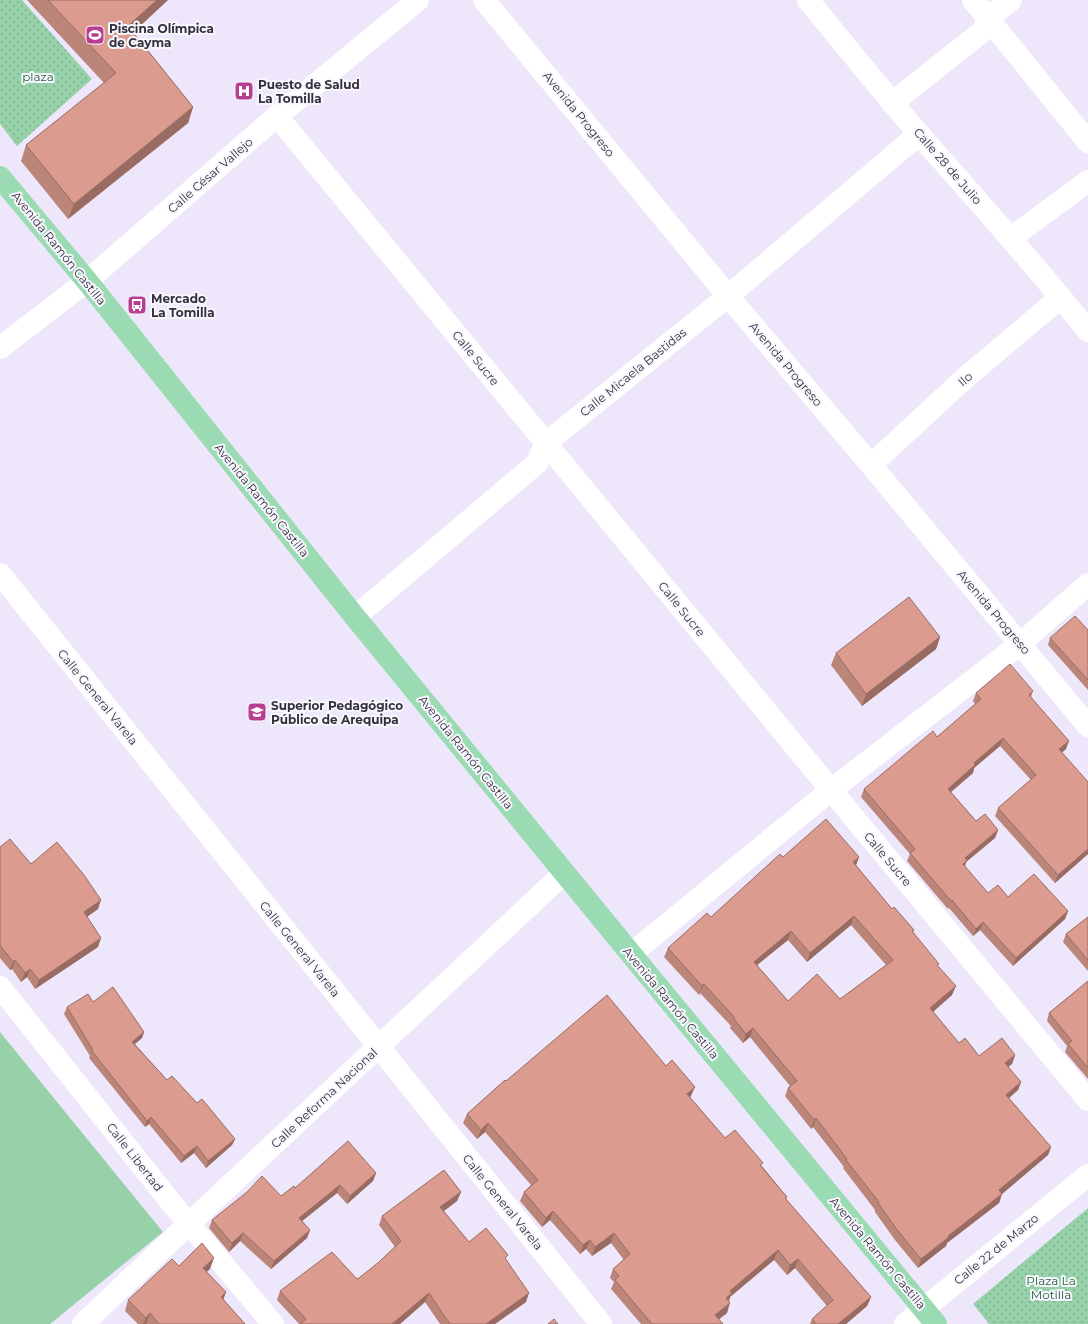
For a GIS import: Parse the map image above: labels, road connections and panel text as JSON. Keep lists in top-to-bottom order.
{
  "streets": {
    "main road": ["Avenida Ramón Castilla"],
    "street": [
      "Avenida Progreso",
      "Calle 28 de Julio",
      "Calle César Vallejo",
      "Calle Sucre",
      "Calle Micaela Bastidas",
      "Ilo",
      "Calle General Varela",
      "Calle Reforma Nacional",
      "Calle Libertad",
      "Calle 22 de Marzo"
    ]
  },
  "crossings": [
    ["Avenida Progreso", "Calle Micaela Bastidas"],
    ["Avenida Progreso", "Ilo"],
    ["Calle 28 de Julio", "Calle Micaela Bastidas"],
    ["Calle 28 de Julio", "Ilo"],
    ["Calle César Vallejo", "Avenida Ramón Castilla"],
    ["Calle César Vallejo", "Calle Sucre"],
    ["Avenida Ramón Castilla", "Calle Micaela Bastidas"],
    ["Avenida Ramón Castilla", "Calle Reforma Nacional"],
    ["Avenida Ramón Castilla", "Calle 22 de Marzo"],
    ["Calle Sucre", "Calle Micaela Bastidas"],
    ["Calle General Varela", "Calle Reforma Nacional"],
    ["Calle Reforma Nacional", "Calle Libertad"]
  ],
  "parks": ["plaza", "Plaza La Motilla"],
  "places": {
    "sports": ["Piscina Olímpica de Cayma"],
    "hospital": ["Puesto de Salud La Tomilla"],
    "bus stop": ["Mercado La Tomilla"],
    "school or university": ["Superior Pedagógico Público de Arequipa"]
  }
}
